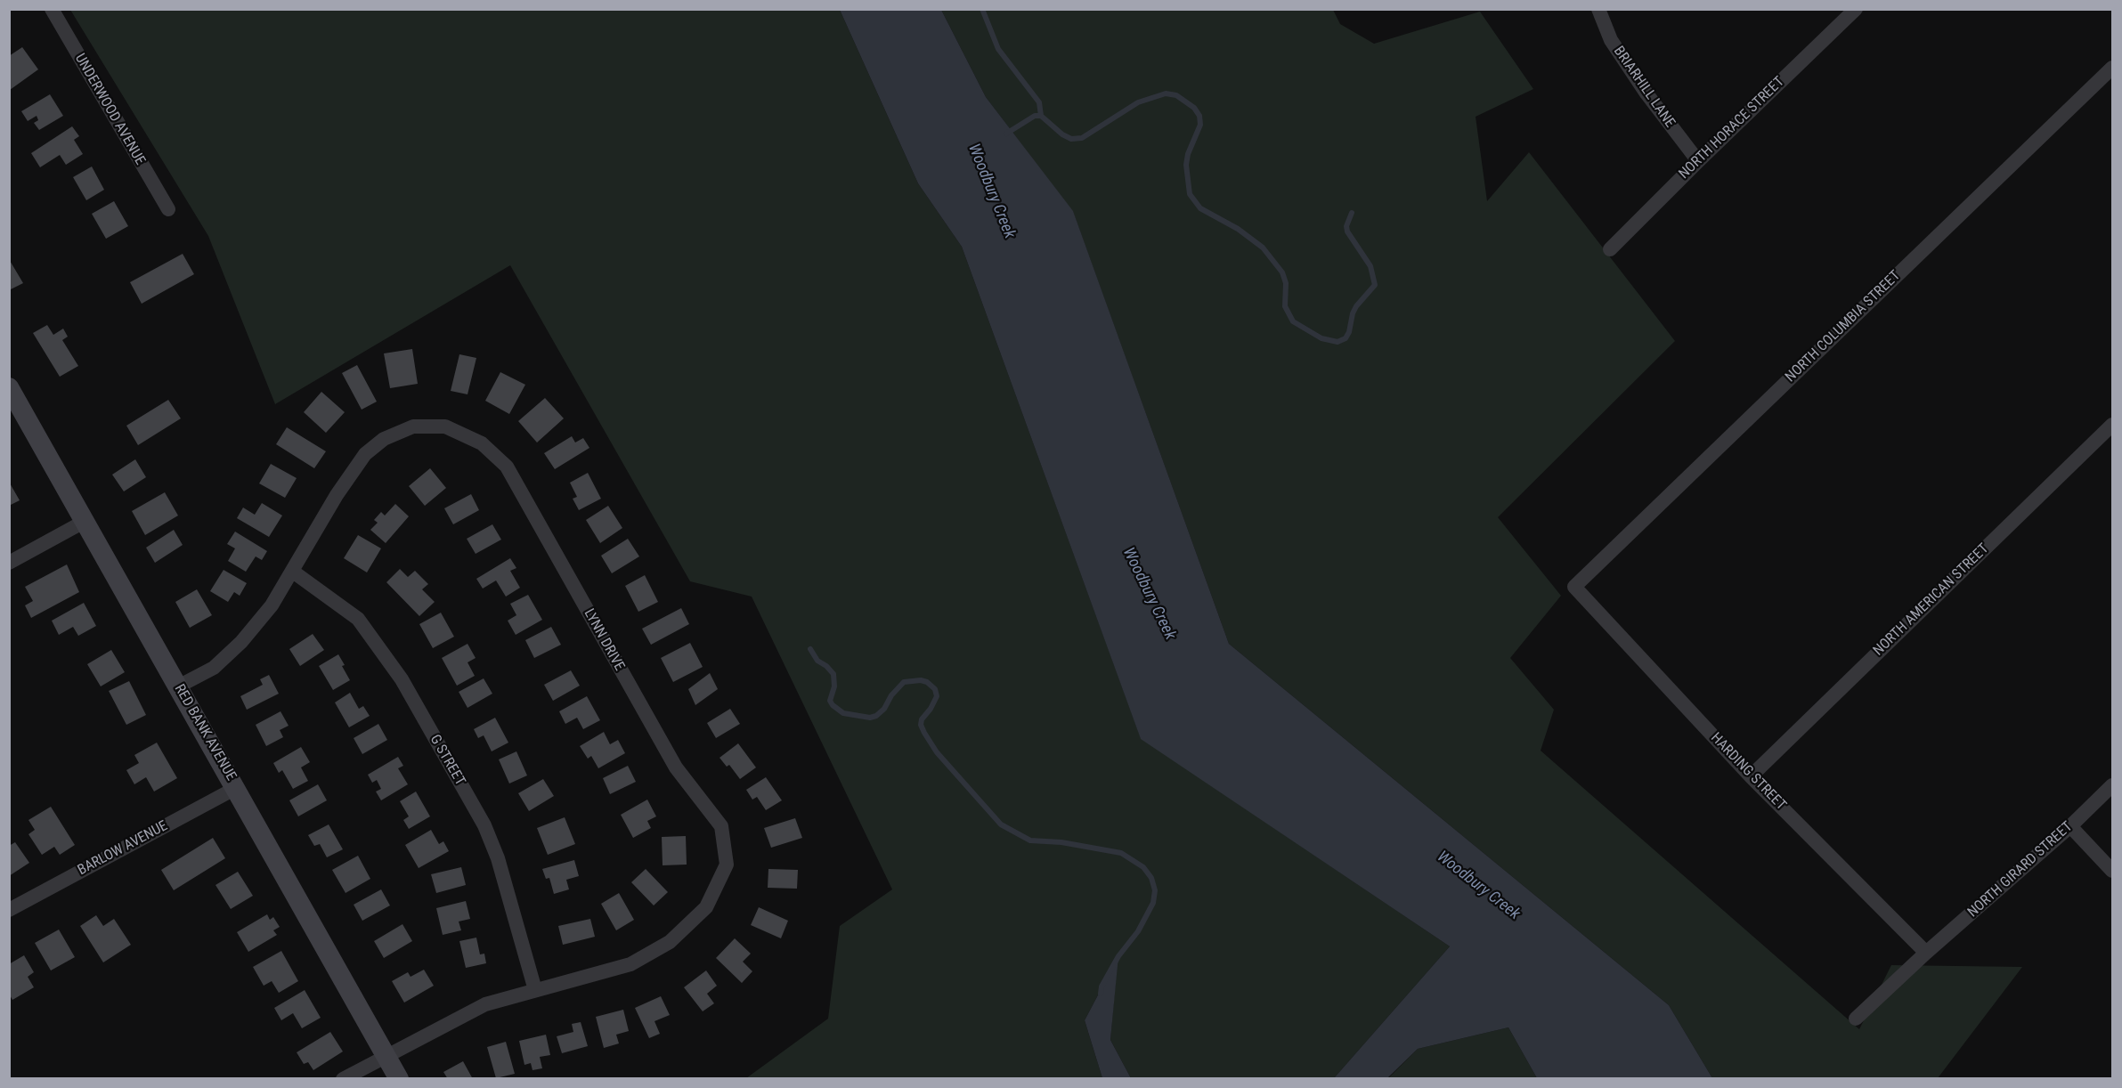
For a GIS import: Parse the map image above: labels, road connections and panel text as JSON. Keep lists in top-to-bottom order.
{
  "streets": {
    "street": [
      "BRIARHILL LANE",
      "UNDERWOOD AVENUE",
      "NORTH HORACE STREET",
      "NORTH COLUMBIA STREET",
      "NORTH AMERICAN STREET",
      "LYNN DRIVE",
      "RED BANK AVENUE",
      "G STREET",
      "HARDING STREET",
      "BARLOW AVENUE",
      "NORTH GIRARD STREET"
    ]
  },
  "crossings": [
    ["BRIARHILL LANE", "NORTH HORACE STREET"],
    ["NORTH COLUMBIA STREET", "HARDING STREET"],
    ["NORTH AMERICAN STREET", "HARDING STREET"],
    ["LYNN DRIVE", "RED BANK AVENUE"],
    ["LYNN DRIVE", "G STREET"],
    ["RED BANK AVENUE", "BARLOW AVENUE"],
    ["HARDING STREET", "NORTH GIRARD STREET"]
  ],
  "water": ["Woodbury Creek"]
}
